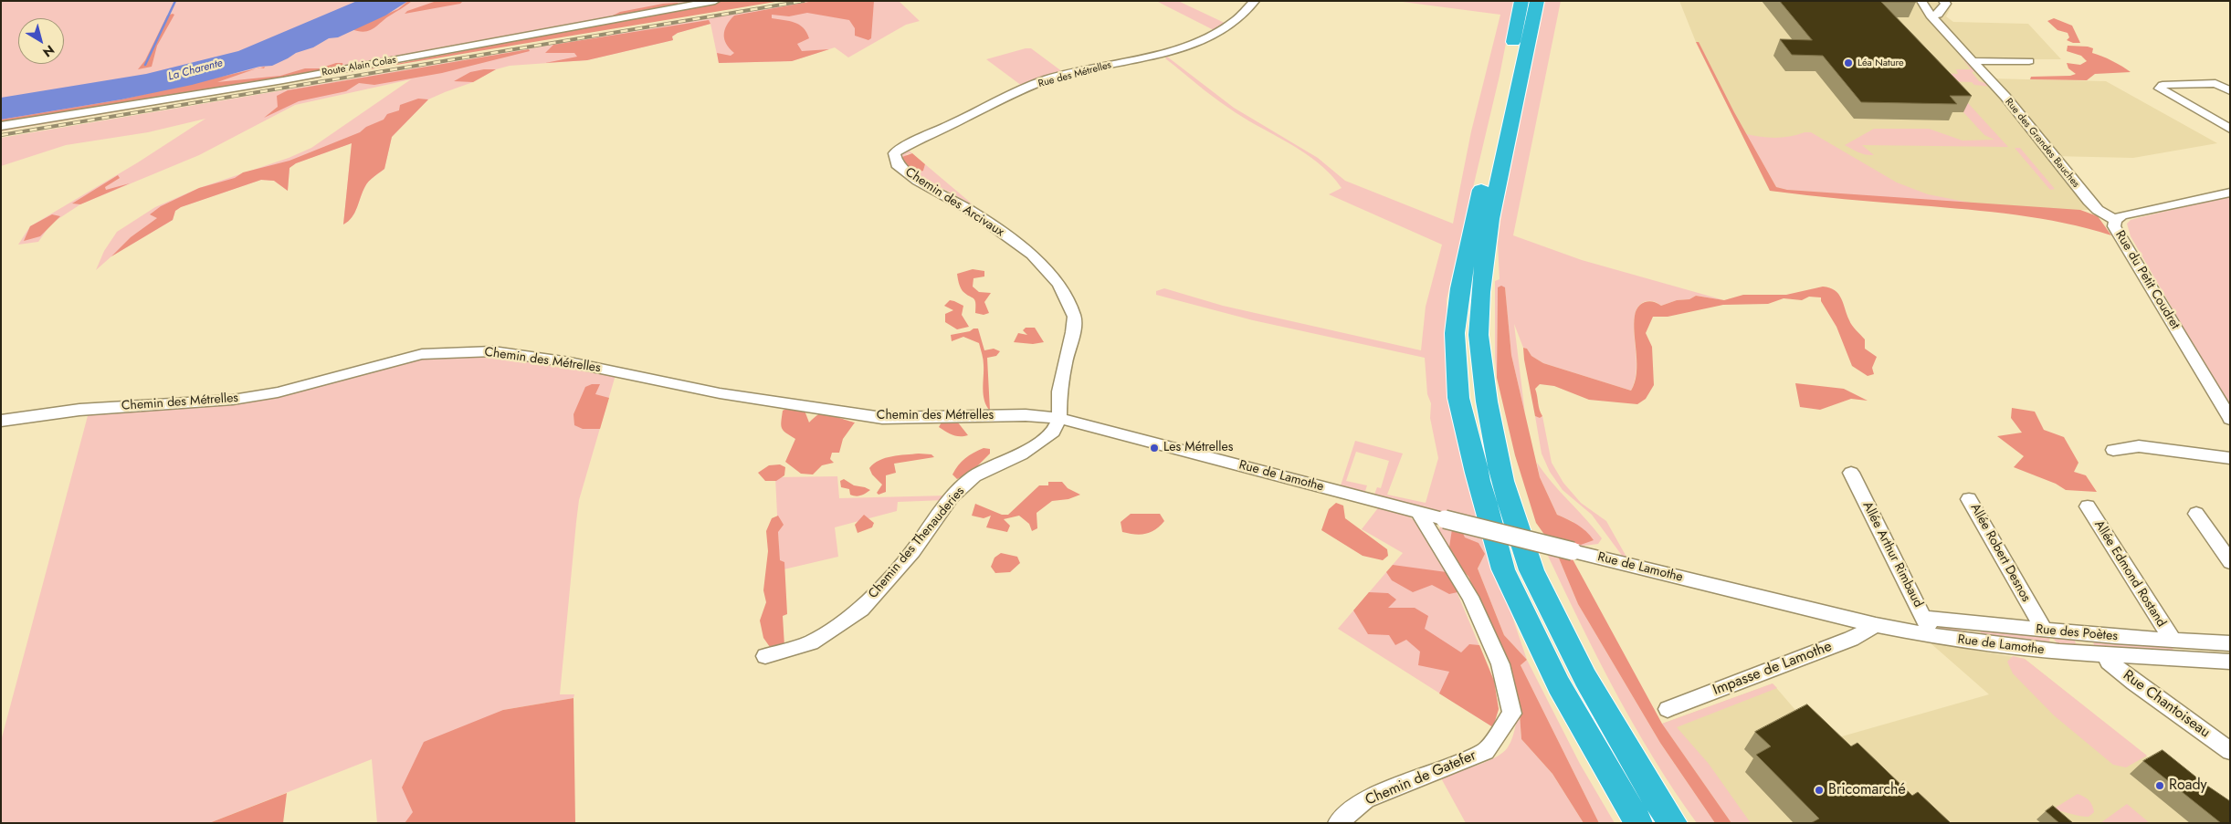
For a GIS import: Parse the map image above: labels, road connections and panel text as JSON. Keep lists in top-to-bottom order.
{
  "streets": {
    "street": [
      "Route Alain Colas",
      "Rue des Métrelles",
      "Rue des Grandes Bauches",
      "Chemin des Arcivaux",
      "Rue du Petit Coudret",
      "Chemin des Métrelles",
      "Rue de Lamothe",
      "Chemin des Thenauderies",
      "Allée Robert Desnos",
      "Allée Arthur Rimbaud",
      "Allée Edmond Rostand",
      "Rue des Poètes",
      "Impasse de Lamothe",
      "Rue Chantoiseau",
      "Chemin de Gatefer"
    ]
  },
  "crossings": [
    ["Rue des Métrelles", "Chemin des Arcivaux"],
    ["Rue des Grandes Bauches", "Rue du Petit Coudret"],
    ["Chemin des Arcivaux", "Chemin des Métrelles"],
    ["Chemin des Arcivaux", "Rue de Lamothe"],
    ["Chemin des Arcivaux", "Chemin des Thenauderies"],
    ["Chemin des Métrelles", "Rue de Lamothe"],
    ["Chemin des Métrelles", "Chemin des Thenauderies"],
    ["Rue de Lamothe", "Chemin des Thenauderies"],
    ["Rue de Lamothe", "Allée Arthur Rimbaud"],
    ["Rue de Lamothe", "Impasse de Lamothe"],
    ["Rue de Lamothe", "Rue Chantoiseau"],
    ["Rue de Lamothe", "Chemin de Gatefer"],
    ["Allée Robert Desnos", "Rue des Poètes"],
    ["Allée Arthur Rimbaud", "Rue des Poètes"],
    ["Allée Edmond Rostand", "Rue des Poètes"]
  ],
  "water": ["La Charente"],
  "places": [
    "Léa Nature",
    "Les Métrelles",
    "Roady",
    "Bricomarché"
  ],
  "north": "bottom right"
}
